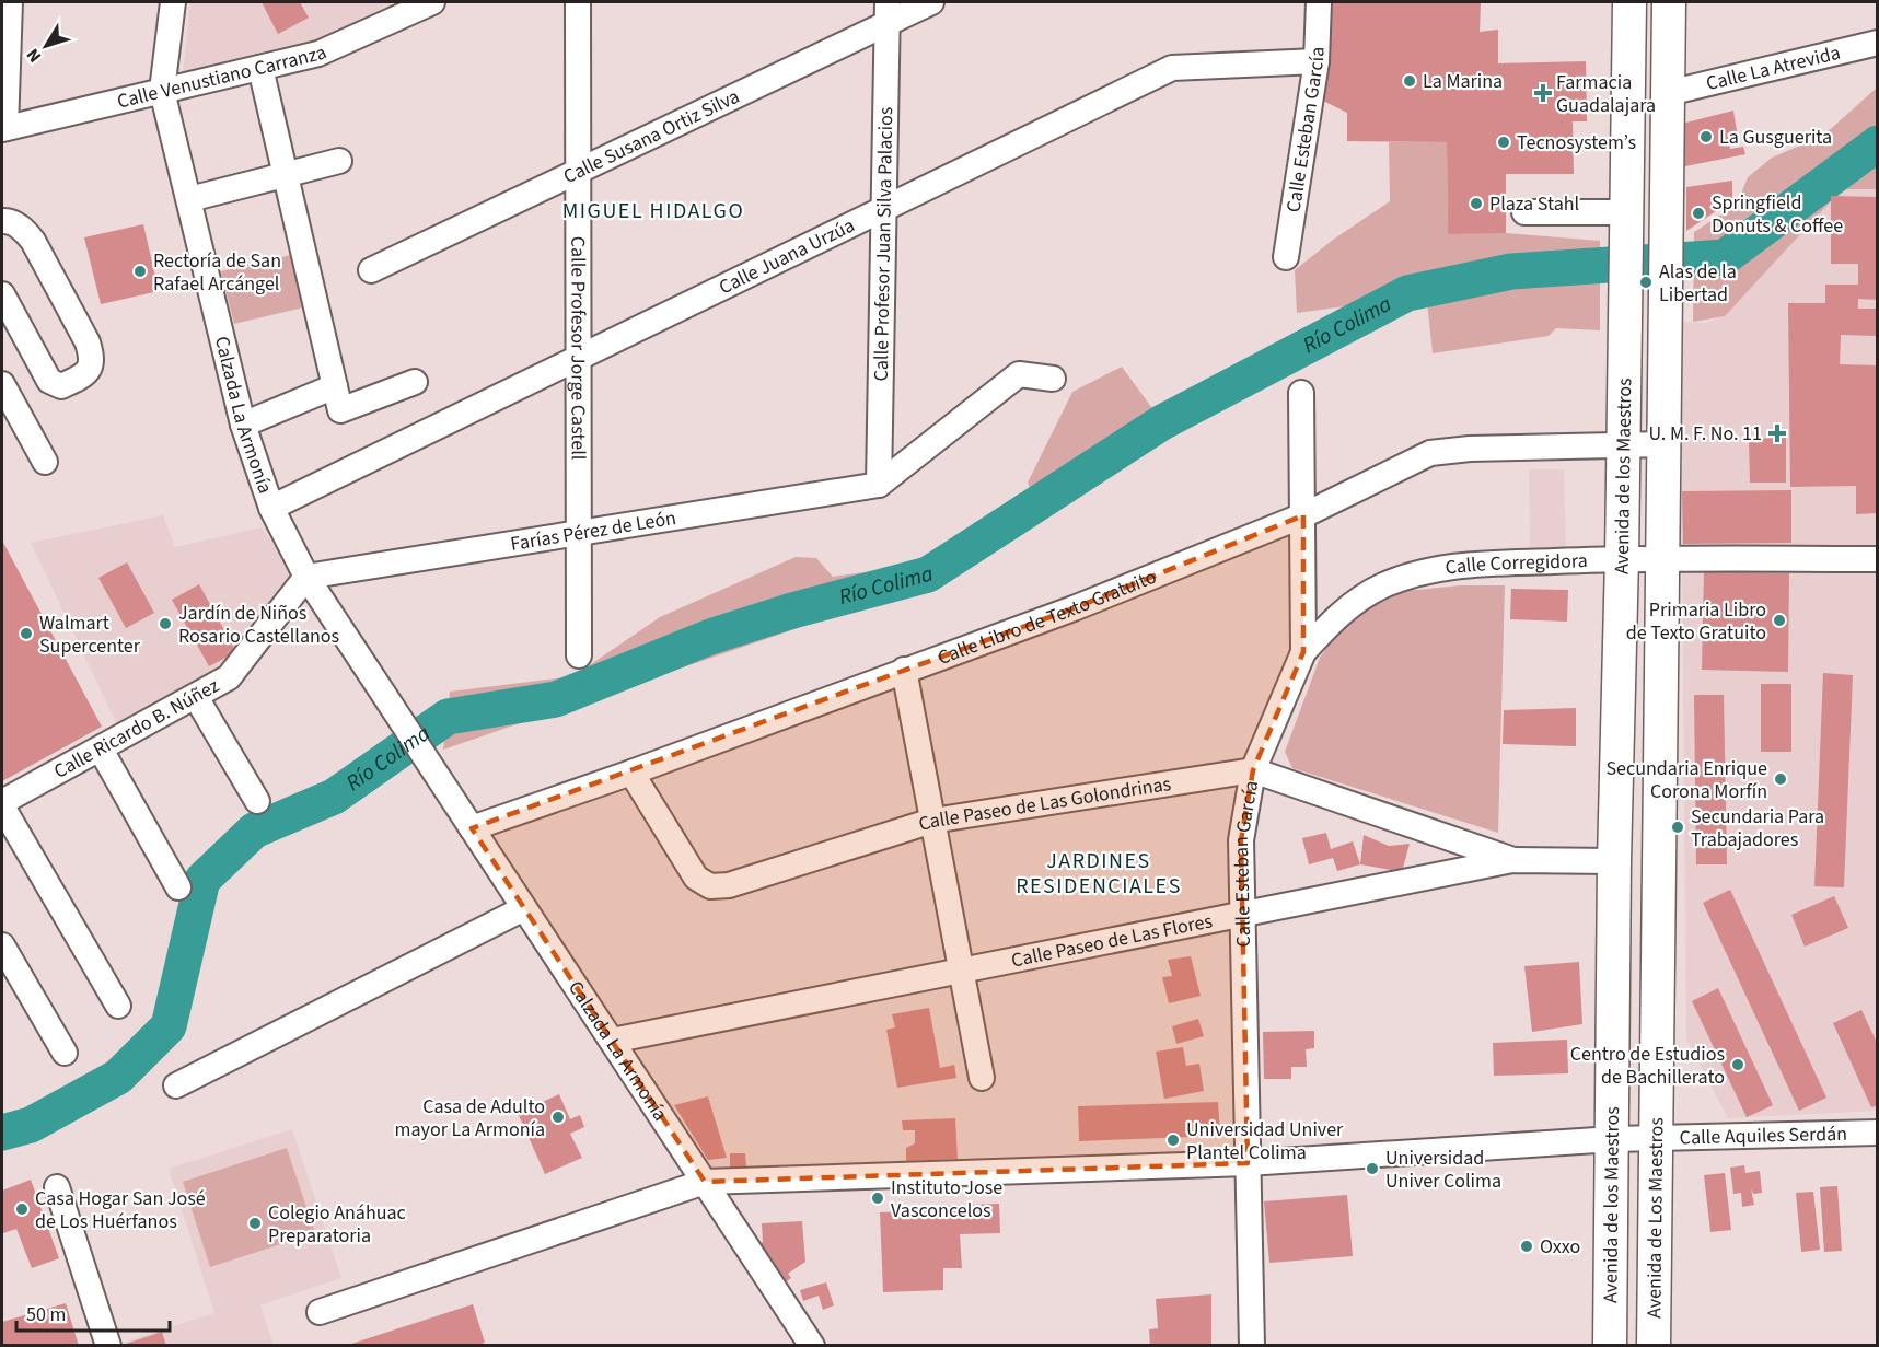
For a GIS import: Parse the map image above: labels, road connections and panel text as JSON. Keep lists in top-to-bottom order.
{
  "streets": {
    "main road": ["Avenida de los Maestros", "Avenida de Los Maestros"],
    "street": [
      "Calle La Atrevida",
      "Calle Venustiano Carranza",
      "Calle Esteban García",
      "Calle Susana Ortiz Silva",
      "Calle Profesor Juan Silva Palacios",
      "Calle Juana Urzúa",
      "Calle Profesor Jorge Castell",
      "Calzada La Armonía",
      "Farías Pérez de León",
      "Calle Corregidora",
      "Calle Libro de Texto Gratuito",
      "Calle Ricardo B. Núñez",
      "Calle Paseo de Las Golondrinas",
      "Calle Paseo de Las Flores",
      "Calle Aquiles Serdán"
    ]
  },
  "crossings": [
    ["Calle La Atrevida", "Avenida de Los Maestros"],
    ["Calle Venustiano Carranza", "Calzada La Armonía"],
    ["Calle Esteban García", "Calle Juana Urzúa"],
    ["Calle Esteban García", "Calle Corregidora"],
    ["Calle Esteban García", "Calle Libro de Texto Gratuito"],
    ["Calle Esteban García", "Calle Paseo de Las Golondrinas"],
    ["Calle Esteban García", "Calle Paseo de Las Flores"],
    ["Calle Esteban García", "Calle Aquiles Serdán"],
    ["Calle Susana Ortiz Silva", "Calle Profesor Juan Silva Palacios"],
    ["Calle Susana Ortiz Silva", "Calle Profesor Jorge Castell"],
    ["Calle Profesor Juan Silva Palacios", "Calle Juana Urzúa"],
    ["Calle Profesor Juan Silva Palacios", "Farías Pérez de León"],
    ["Calle Juana Urzúa", "Calle Profesor Jorge Castell"],
    ["Calle Juana Urzúa", "Calzada La Armonía"],
    ["Calle Profesor Jorge Castell", "Farías Pérez de León"],
    ["Calzada La Armonía", "Farías Pérez de León"],
    ["Calzada La Armonía", "Calle Libro de Texto Gratuito"],
    ["Calzada La Armonía", "Calle Ricardo B. Núñez"],
    ["Calzada La Armonía", "Calle Paseo de Las Flores"],
    ["Calzada La Armonía", "Calle Aquiles Serdán"],
    ["Avenida de los Maestros", "Calle Corregidora"],
    ["Avenida de los Maestros", "Calle Libro de Texto Gratuito"],
    ["Avenida de los Maestros", "Calle Paseo de Las Flores"],
    ["Avenida de los Maestros", "Calle Aquiles Serdán"],
    ["Farías Pérez de León", "Calle Ricardo B. Núñez"],
    ["Calle Corregidora", "Avenida de Los Maestros"],
    ["Calle Libro de Texto Gratuito", "Calle Paseo de Las Golondrinas"],
    ["Calle Libro de Texto Gratuito", "Avenida de Los Maestros"],
    ["Calle Paseo de Las Golondrinas", "Calle Paseo de Las Flores"],
    ["Calle Aquiles Serdán", "Avenida de Los Maestros"]
  ],
  "districts": ["MIGUEL HIDALGO", "JARDINES RESIDENCIALES"],
  "water": ["Río Colima"],
  "places": {
    "other": [
      "La Marina",
      "La Gusguerita",
      "Tecnosystem’s",
      "Plaza Stahl",
      "Springfield Donuts & Coffee",
      "Rectoría de San Rafael Arcángel",
      "Alas de la Libertad",
      "Primaria Libro de Texto Gratuito",
      "Jardín de Niños Rosario Castellanos",
      "Walmart Supercenter",
      "Secundaria Enrique Corona Morfín",
      "Secundaria Para Trabajadores",
      "Centro de Estudios de Bachillerato",
      "Casa de Adulto mayor La Armonía",
      "Universidad Univer Plantel Colima",
      "Universidad Univer Colima",
      "Instituto Jose Vasconcelos",
      "Casa Hogar San José de Los Huérfanos",
      "Colegio Anáhuac Preparatoria",
      "Oxxo"
    ],
    "health": ["Farmacia Guadalajara", "U. M. F. No. 11"]
  },
  "scale_bar": "50 m",
  "north": "bottom left"
}
